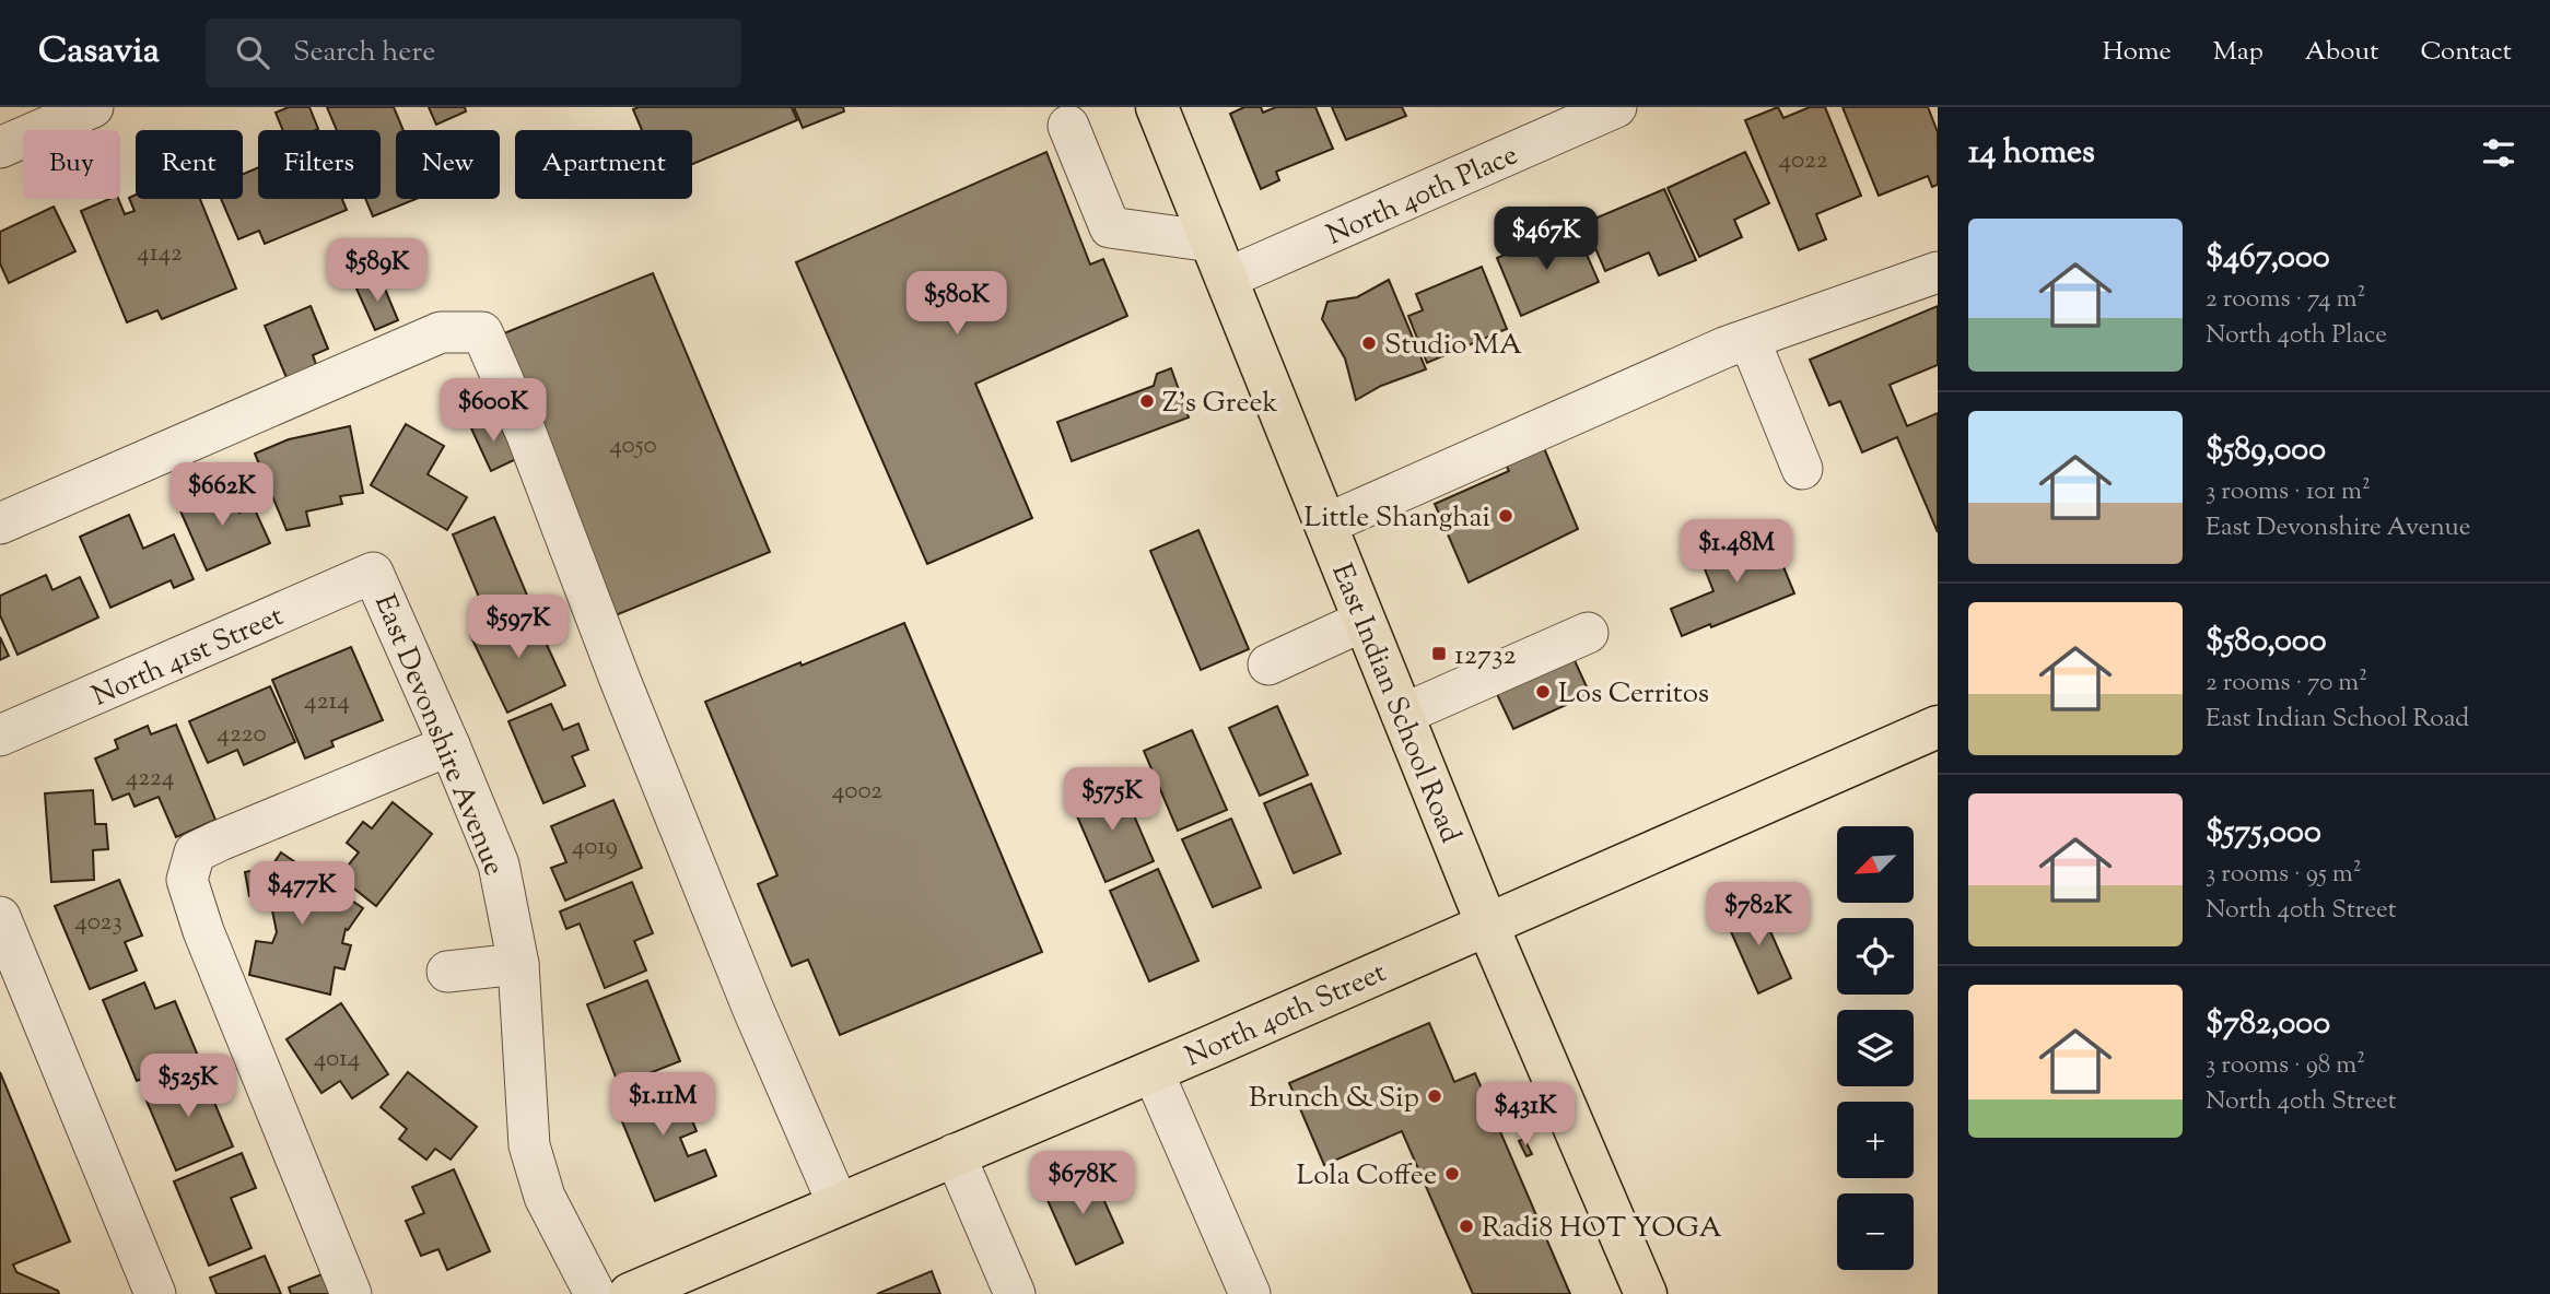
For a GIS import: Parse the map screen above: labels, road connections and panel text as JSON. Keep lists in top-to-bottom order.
{
  "streets": {
    "main road": ["East Indian School Road", "North 40th Street"],
    "street": ["North 40th Place", "North 41st Street", "East Devonshire Avenue"]
  },
  "crossings": [
    ["North 40th Place", "East Indian School Road"],
    ["North 41st Street", "East Devonshire Avenue"],
    ["East Indian School Road", "North 40th Street"]
  ],
  "places": {
    "other": [
      "Studio MA",
      "Z's Greek",
      "Little Shanghai",
      "Los Cerritos",
      "Brunch & Sip",
      "Lola Coffee",
      "Radi8 HOT YOGA"
    ],
    "transit": ["12732"]
  },
  "house_numbers": [
    "4022",
    "4142",
    "4050",
    "4214",
    "4220",
    "4224",
    "4002",
    "4019",
    "4023",
    "4014"
  ],
  "north": "bottom left",
  "page": {
    "header": "Casavia",
    "search": "Search here",
    "nav": [
      "Home",
      "Map",
      "About",
      "Contact"
    ],
    "heading": "14 homes",
    "chip": [
      "Buy",
      "Rent",
      "Filters",
      "New",
      "Apartment"
    ],
    "list": [
      {
        "name": "$467,000",
        "note": "2 rooms · 74 m² · North 40th Place"
      },
      {
        "name": "$589,000",
        "note": "3 rooms · 101 m² · East Devonshire Avenue"
      },
      {
        "name": "$580,000",
        "note": "2 rooms · 70 m² · East Indian School Road"
      },
      {
        "name": "$575,000",
        "note": "3 rooms · 95 m² · North 40th Street"
      },
      {
        "name": "$782,000",
        "note": "3 rooms · 98 m² · North 40th Street"
      }
    ],
    "price": [
      "$467K",
      "$589K",
      "$580K",
      "$600K",
      "$662K",
      "$1.48M",
      "$597K",
      "$575K",
      "$477K",
      "$782K",
      "$525K",
      "$1.11M",
      "$431K",
      "$678K"
    ],
    "map_buttons": ["+", "−"]
  }
}
